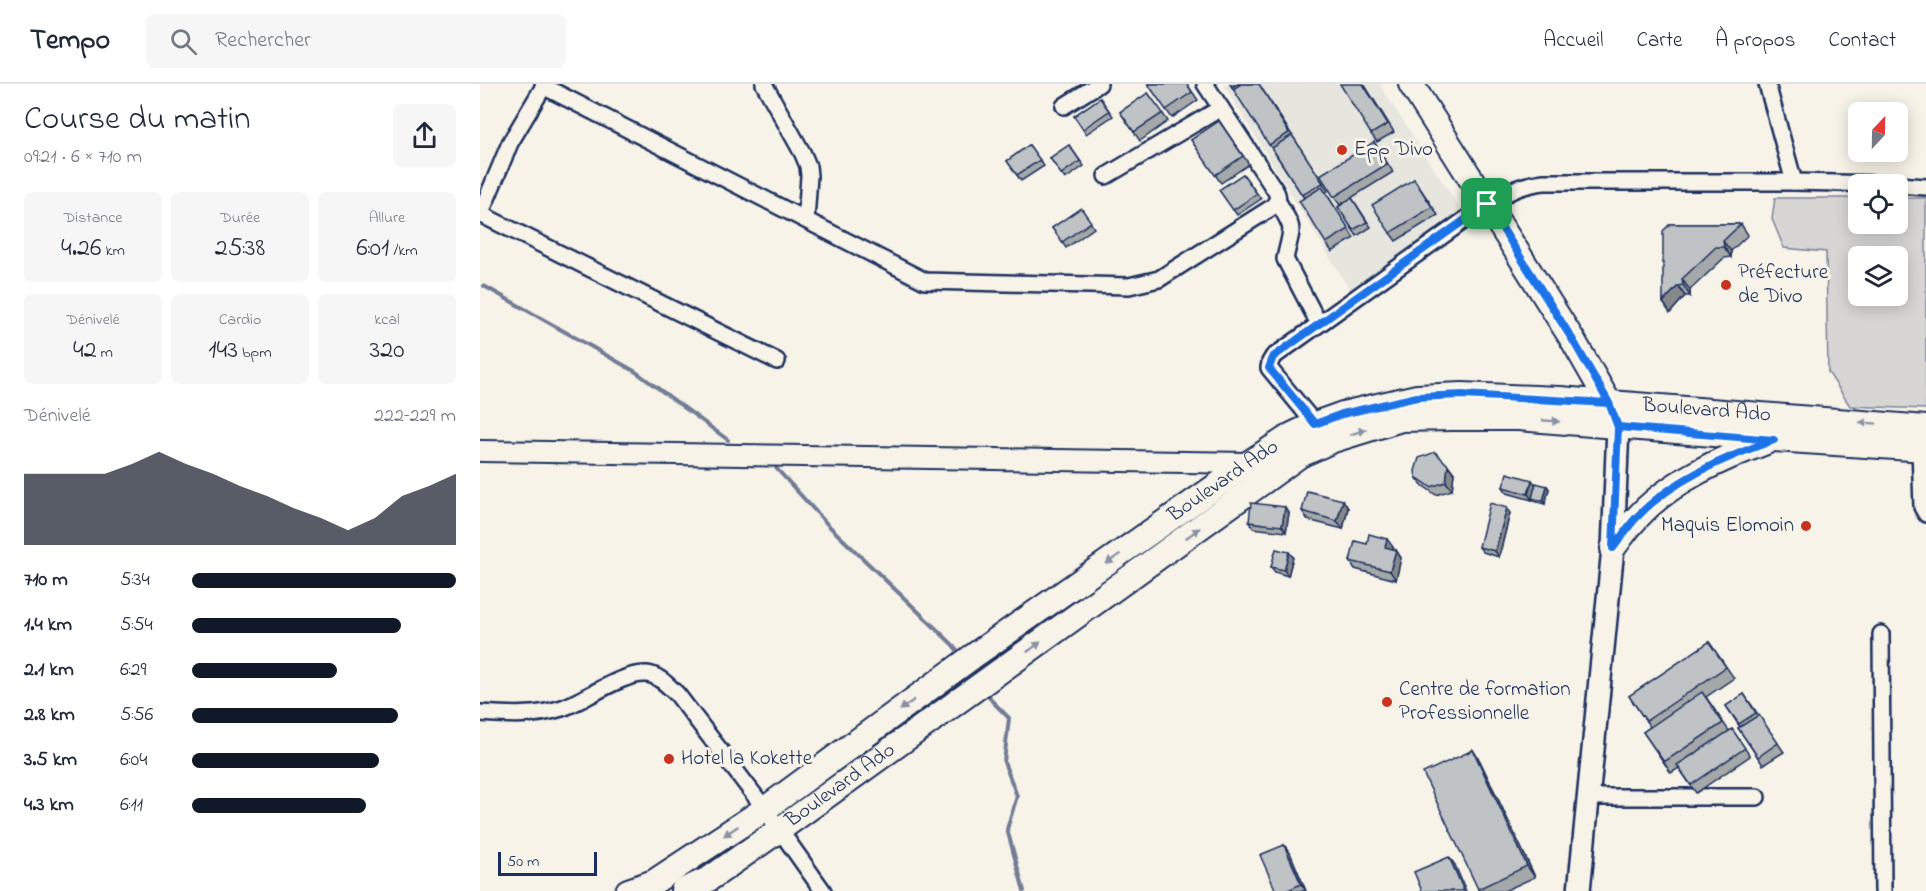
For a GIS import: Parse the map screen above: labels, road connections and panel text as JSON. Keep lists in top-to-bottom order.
{
  "streets": {
    "main road": ["Boulevard Ado"]
  },
  "places": [
    "Epp Divo",
    "Préfecture de Divo",
    "Maquis Elomoin",
    "Centre de formation Professionnelle",
    "Hotel la Kokette"
  ],
  "scale_bar": "50 m",
  "north": "top",
  "page": {
    "header": "Tempo",
    "search": "Rechercher",
    "nav": [
      "Accueil",
      "Carte",
      "À propos",
      "Contact"
    ],
    "heading": ["Course du matin", "09:21 · 6 × 710 m"],
    "stats": [
      ["Distance", "4.26 km"],
      ["Durée", "25:38"],
      ["Allure", "6:01 /km"],
      ["Dénivelé", "42 m"],
      ["Cardio", "143 bpm"],
      ["kcal", "320"]
    ],
    "chart": ["Dénivelé", "222–229 m"],
    "list": [
      {
        "name": "710 m",
        "note": "5:34"
      },
      {
        "name": "1.4 km",
        "note": "5:54"
      },
      {
        "name": "2.1 km",
        "note": "6:29"
      },
      {
        "name": "2.8 km",
        "note": "5:56"
      },
      {
        "name": "3.5 km",
        "note": "6:04"
      },
      {
        "name": "4.3 km",
        "note": "6:11"
      }
    ],
    "scale": "50 m"
  }
}
